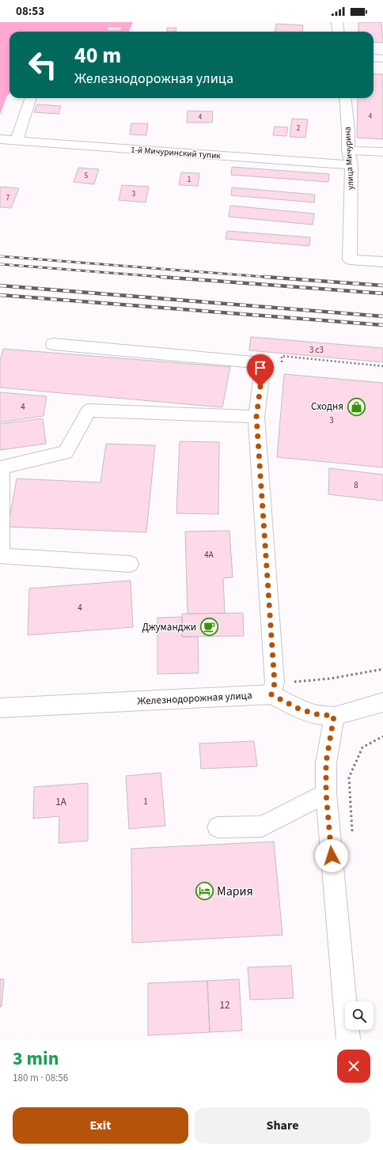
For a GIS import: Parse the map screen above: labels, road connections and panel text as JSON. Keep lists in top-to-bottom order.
{
  "streets": {
    "street": ["1-й Мичуринский тупик", "улица Мичурина", "Железнодорожная улица"]
  },
  "crossings": [
    ["1-й Мичуринский тупик", "улица Мичурина"]
  ],
  "places": {
    "shop": ["Сходня"],
    "cafe": ["Джуманджи"],
    "hotel": ["Мария"]
  },
  "house_numbers": [
    "4",
    "4",
    "2",
    "5",
    "1",
    "3",
    "7",
    "3 с3",
    "4",
    "3",
    "8",
    "4А",
    "4",
    "1",
    "1А",
    "12"
  ],
  "page": {
    "status": "08:53",
    "turn": ["40 m", "Железнодорожная улица"],
    "heading": ["3 min", "180 m · 08:56"],
    "buttons": ["Exit", "Share"]
  }
}
